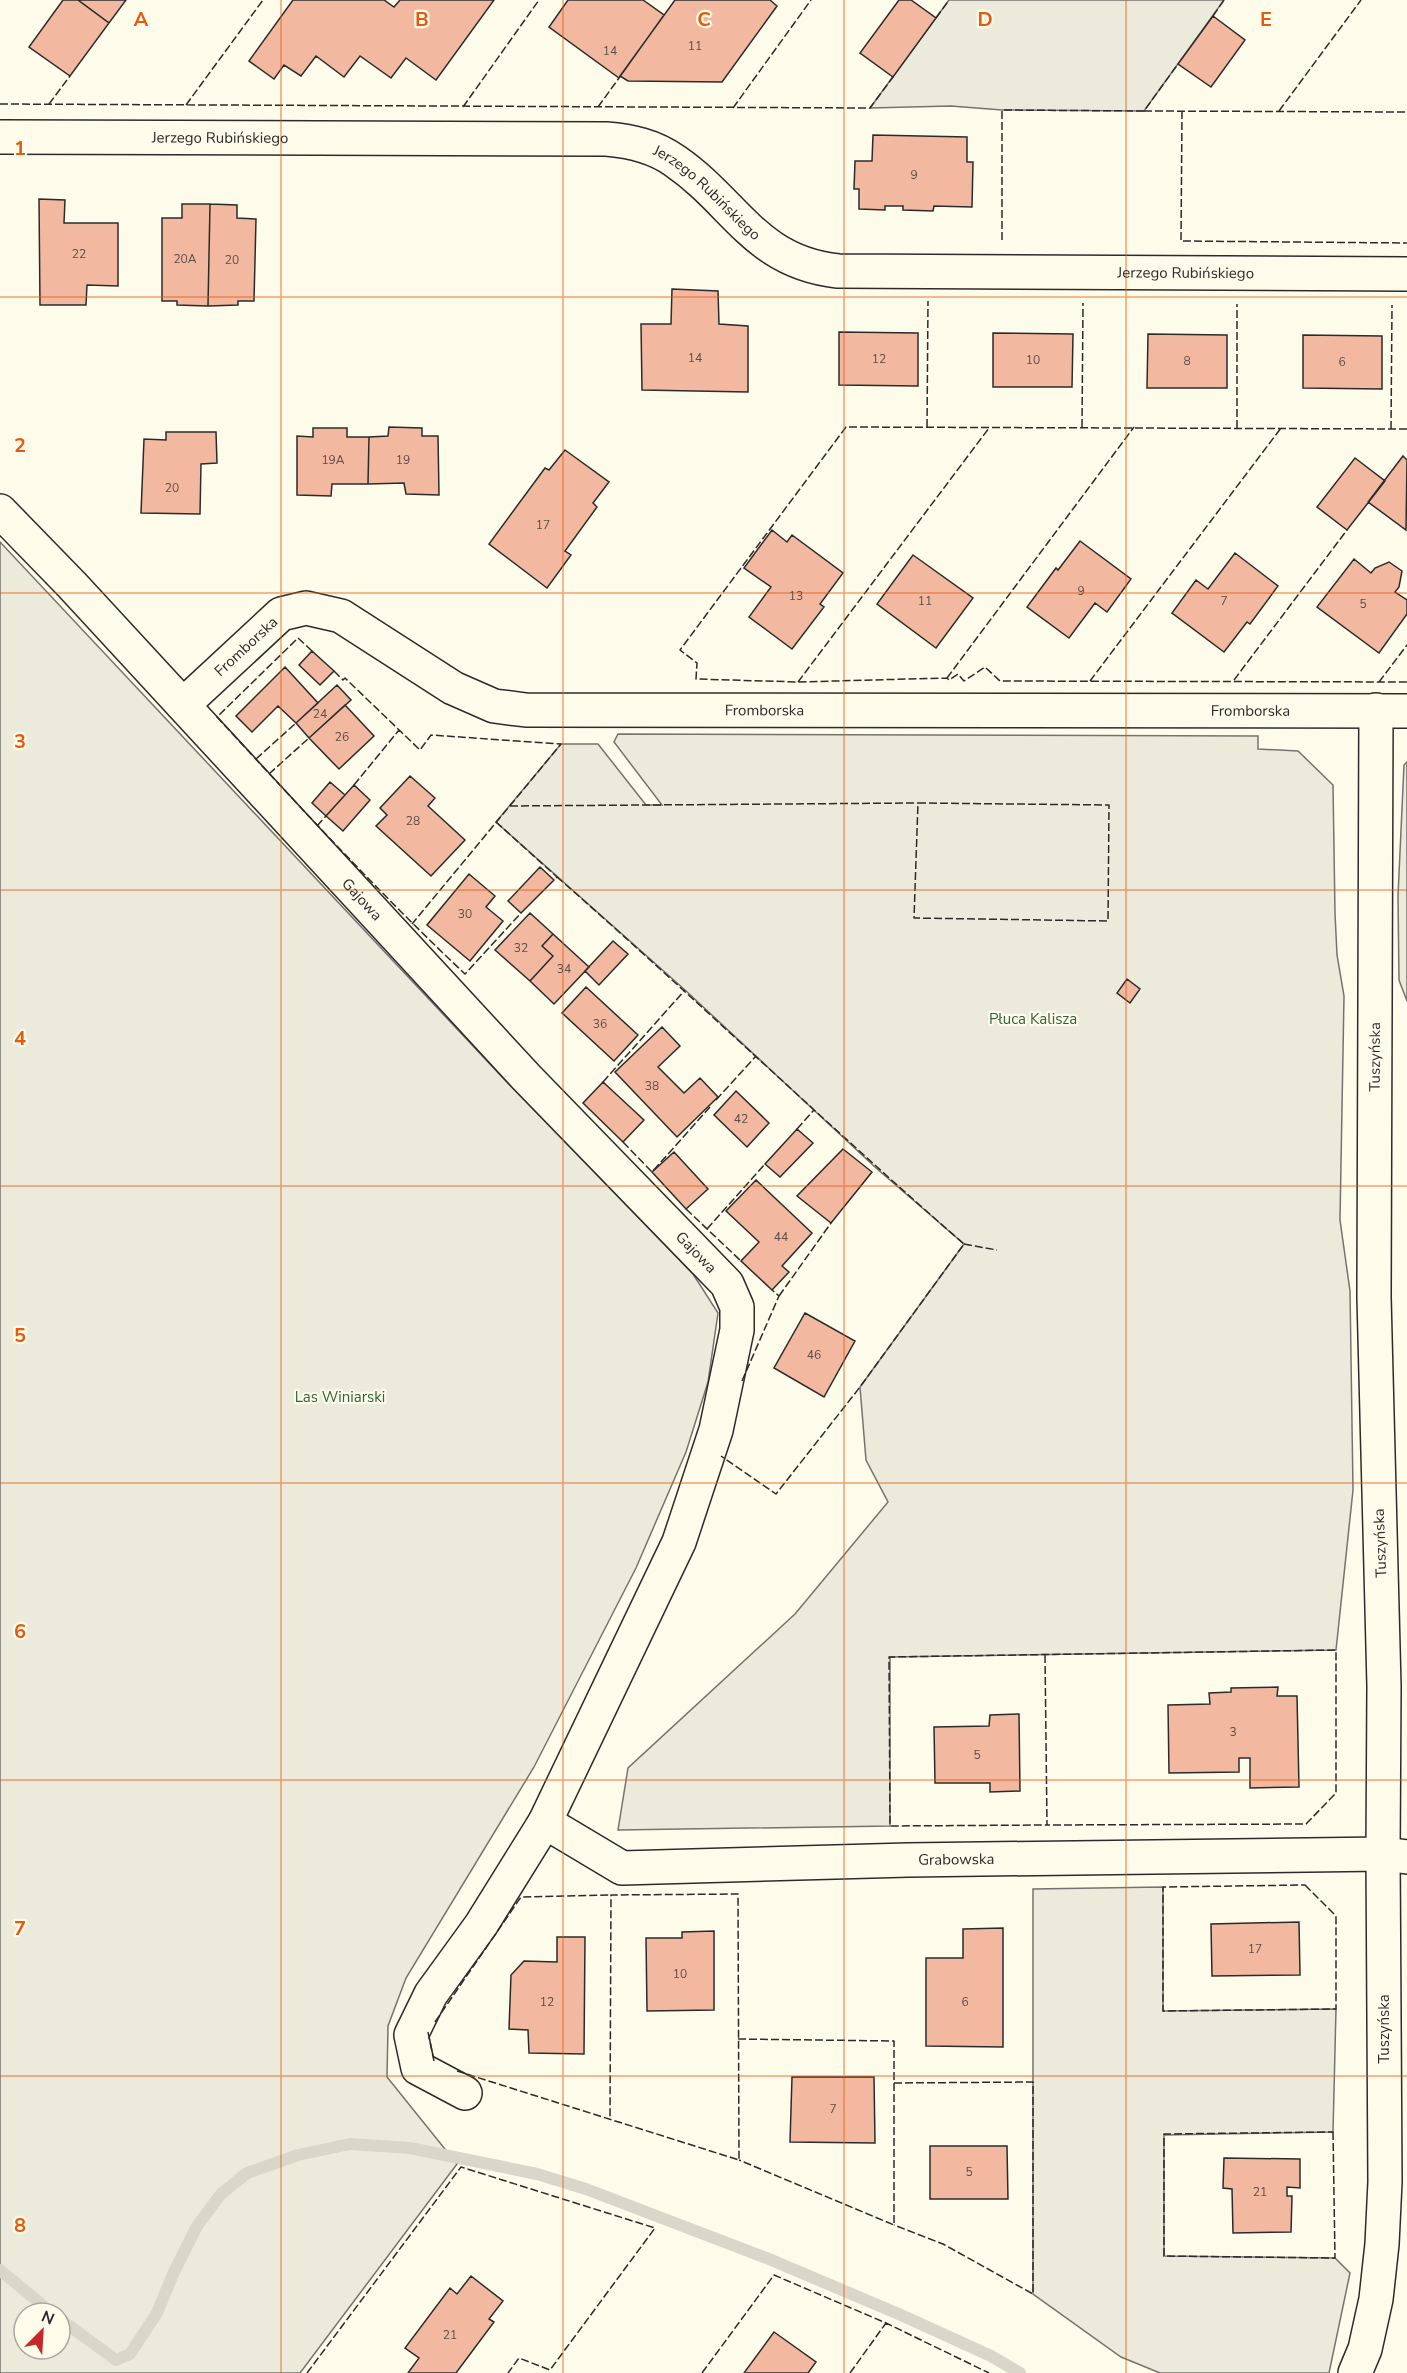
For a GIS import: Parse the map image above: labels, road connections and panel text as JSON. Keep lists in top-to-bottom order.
{
  "streets": {
    "street": [
      "Jerzego Rubińskiego",
      "Fromborska",
      "Gajowa",
      "Tuszyńska",
      "Grabowska"
    ]
  },
  "crossings": [
    ["Fromborska", "Gajowa"],
    ["Fromborska", "Tuszyńska"],
    ["Gajowa", "Grabowska"],
    ["Tuszyńska", "Grabowska"]
  ],
  "parks": ["Płuca Kalisza", "Las Winiarski"],
  "house_numbers": [
    "11",
    "14",
    "9",
    "22",
    "20A",
    "20",
    "14",
    "12",
    "10",
    "8",
    "6",
    "19A",
    "19",
    "20",
    "17",
    "9",
    "13",
    "11",
    "7",
    "5",
    "24",
    "26",
    "28",
    "30",
    "32",
    "34",
    "36",
    "38",
    "42",
    "44",
    "46",
    "3",
    "5",
    "17",
    "10",
    "12",
    "6",
    "7",
    "5",
    "21",
    "21"
  ],
  "north": "top right",
  "grid": {
    "columns": [
      "A",
      "B",
      "C",
      "D",
      "E"
    ],
    "rows": [
      "1",
      "2",
      "3",
      "4",
      "5",
      "6",
      "7",
      "8"
    ]
  }
}
